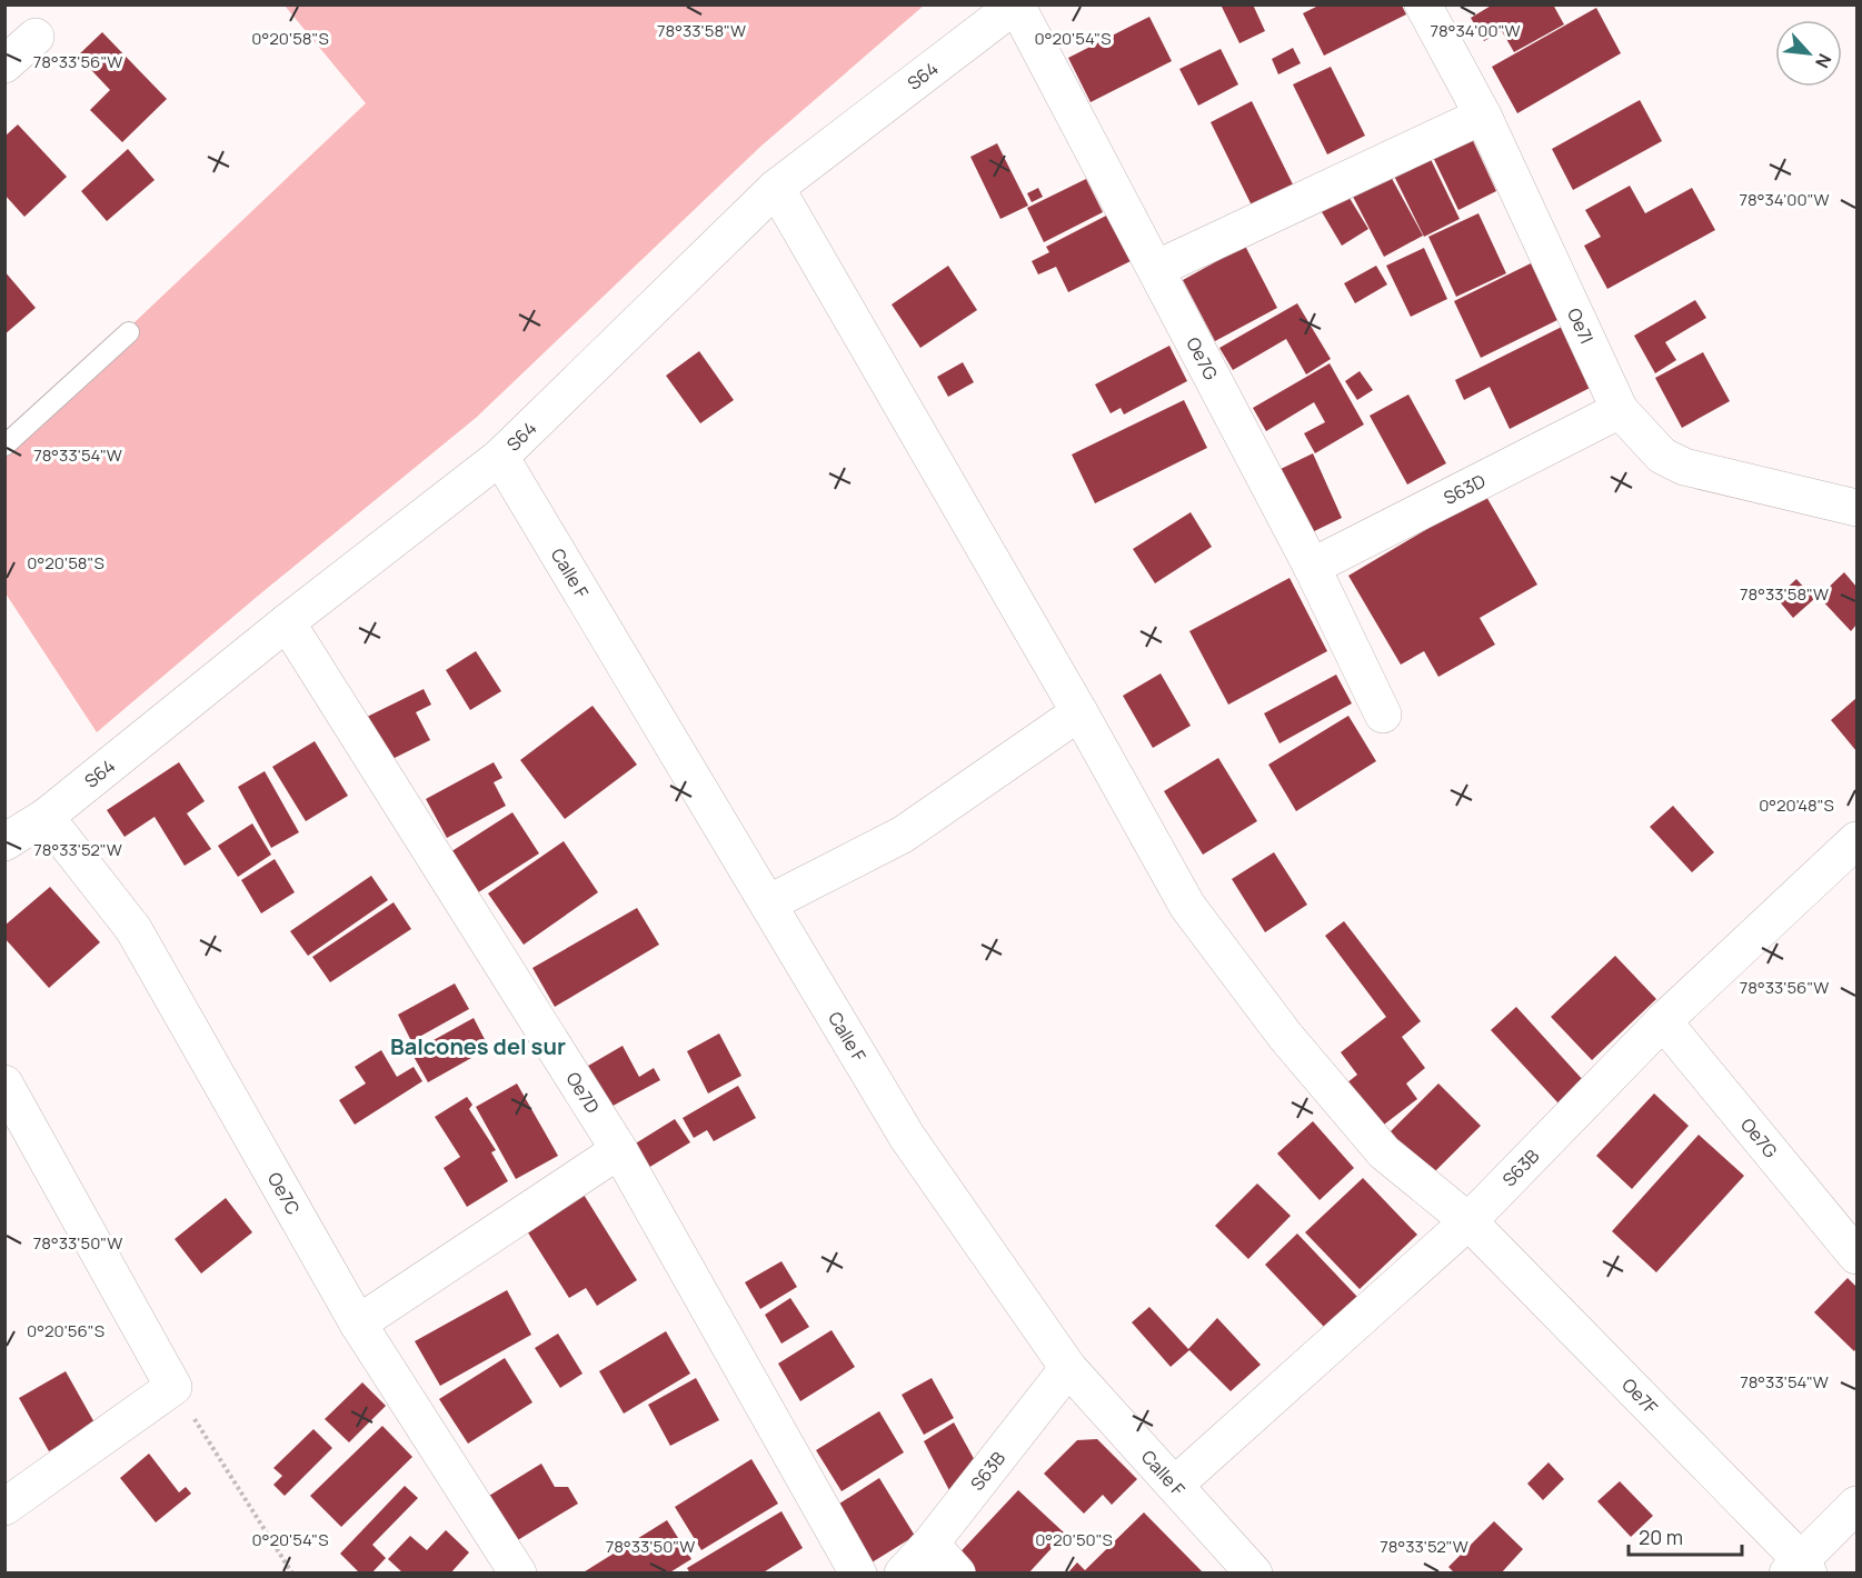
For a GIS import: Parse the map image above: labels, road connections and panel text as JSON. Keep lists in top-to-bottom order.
{
  "streets": {
    "street": [
      "S64",
      "Oe7I",
      "Oe7G",
      "S63D",
      "Calle F",
      "Oe7D",
      "S63B",
      "Oe7C",
      "Oe7F"
    ]
  },
  "crossings": [
    ["S64", "Oe7G"],
    ["S64", "Calle F"],
    ["S64", "Oe7D"],
    ["S64", "Oe7C"],
    ["S64", "Oe7F"],
    ["Oe7I", "S63D"],
    ["Oe7G", "S63D"],
    ["Oe7G", "S63B"],
    ["Calle F", "S63B"],
    ["S63B", "Oe7F"]
  ],
  "districts": ["Balcones del sur"],
  "scale_bar": "20 m",
  "north": "bottom right",
  "coordinates": [
    "78°33'58\"W",
    "78°34'00\"W",
    "0°20'58\"S",
    "0°20'54\"S",
    "78°33'56\"W",
    "78°33'54\"W",
    "0°20'48\"S",
    "78°33'52\"W",
    "78°33'50\"W",
    "0°20'56\"S",
    "0°20'50\"S"
  ]
}
